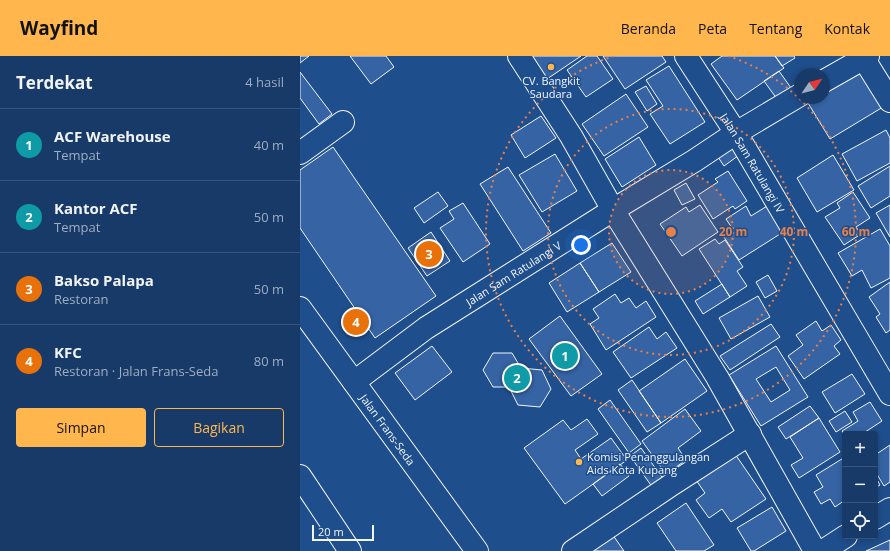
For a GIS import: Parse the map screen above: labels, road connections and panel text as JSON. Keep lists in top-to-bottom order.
{
  "streets": {
    "street": ["Jalan Sam Ratulangi IV", "Jalan Sam Ratulangi V", "Jalan Frans-Seda"]
  },
  "crossings": [
    ["Jalan Sam Ratulangi IV", "Jalan Sam Ratulangi V"],
    ["Jalan Sam Ratulangi V", "Jalan Frans-Seda"]
  ],
  "places": ["CV. Bangkit Saudara", "Komisi Penanggulangan Aids Kota Kupang"],
  "scale_bar": "20 m",
  "north": "top right",
  "page": {
    "header": "Wayfind",
    "nav": [
      "Beranda",
      "Peta",
      "Tentang",
      "Kontak"
    ],
    "heading": ["Terdekat", "4 hasil"],
    "list": [
      {
        "mark": "1",
        "name": "ACF Warehouse",
        "note": "Tempat",
        "value": "40 m"
      },
      {
        "mark": "2",
        "name": "Kantor ACF",
        "note": "Tempat",
        "value": "50 m"
      },
      {
        "mark": "3",
        "name": "Bakso Palapa",
        "note": "Restoran",
        "value": "50 m"
      },
      {
        "mark": "4",
        "name": "KFC",
        "note": "Restoran · Jalan Frans-Seda",
        "value": "80 m"
      }
    ],
    "pins": [
      "3",
      "4",
      "1",
      "2"
    ],
    "buttons": ["Simpan", "Bagikan"],
    "map_buttons": ["+", "−"],
    "scale": "20 m"
  },
  "rings": ["20 m", "40 m", "60 m"]
}
